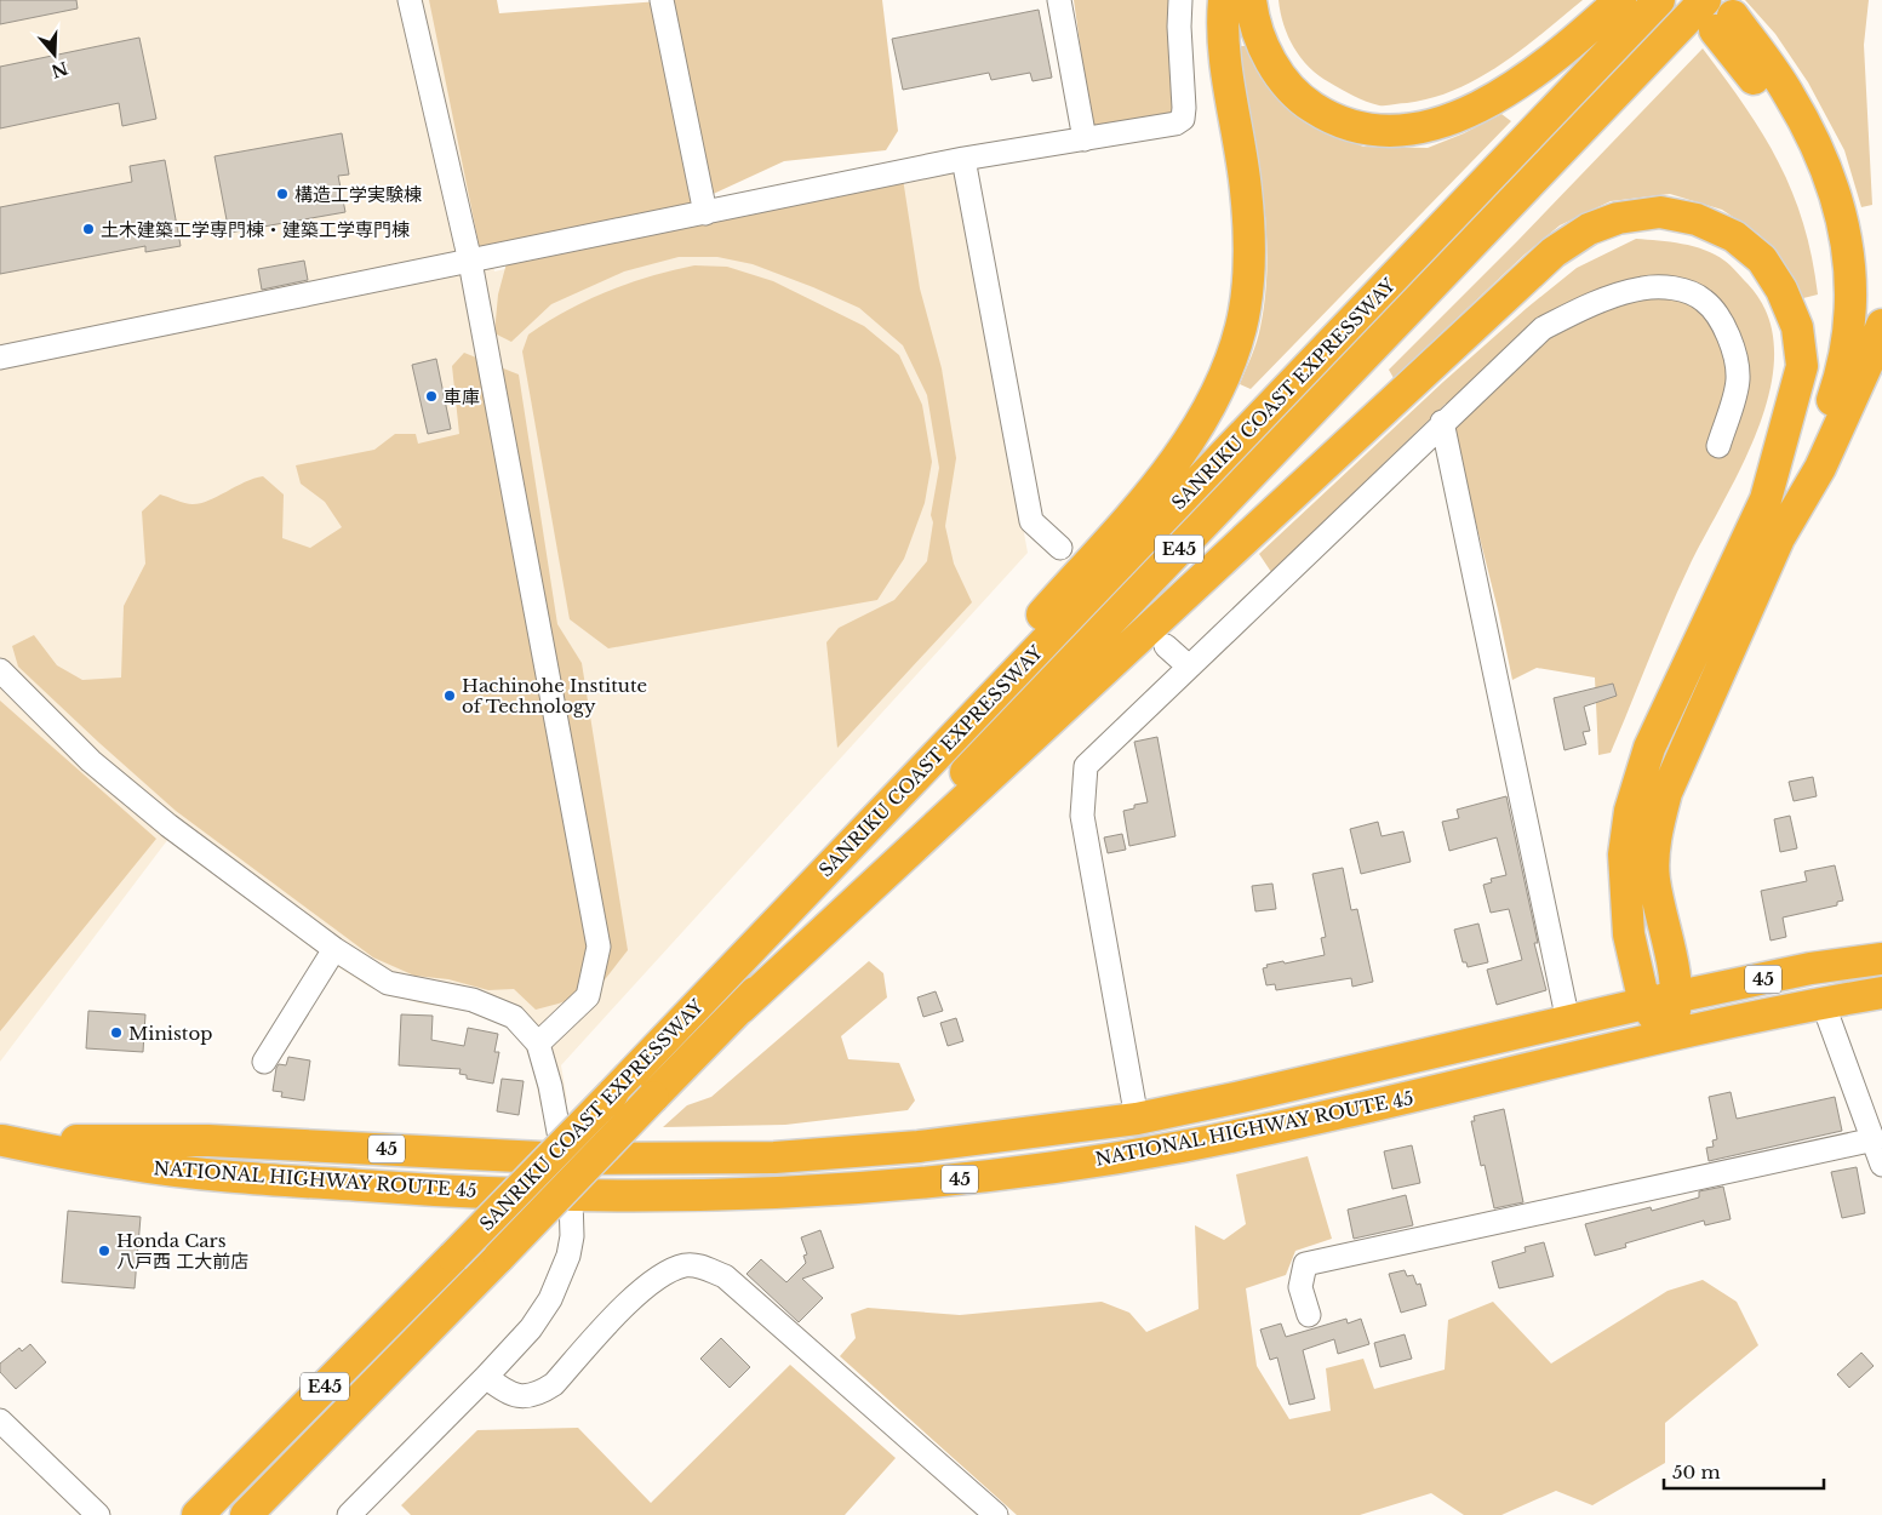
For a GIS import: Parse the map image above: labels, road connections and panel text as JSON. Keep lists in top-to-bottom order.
{
  "streets": {
    "highway": [
      "SANRIKU COAST EXPRESSWAY",
      "E45",
      "45",
      "NATIONAL HIGHWAY ROUTE 45"
    ]
  },
  "crossings": [
    ["45", "NATIONAL HIGHWAY ROUTE 45"]
  ],
  "places": [
    "構造工学実験棟",
    "土木建築工学専門棟・建築工学専門棟",
    "車庫",
    "Hachinohe Institute of Technology",
    "Ministop",
    "Honda Cars 八戸西 工大前店"
  ],
  "scale_bar": "50 m",
  "north": "bottom"
}
